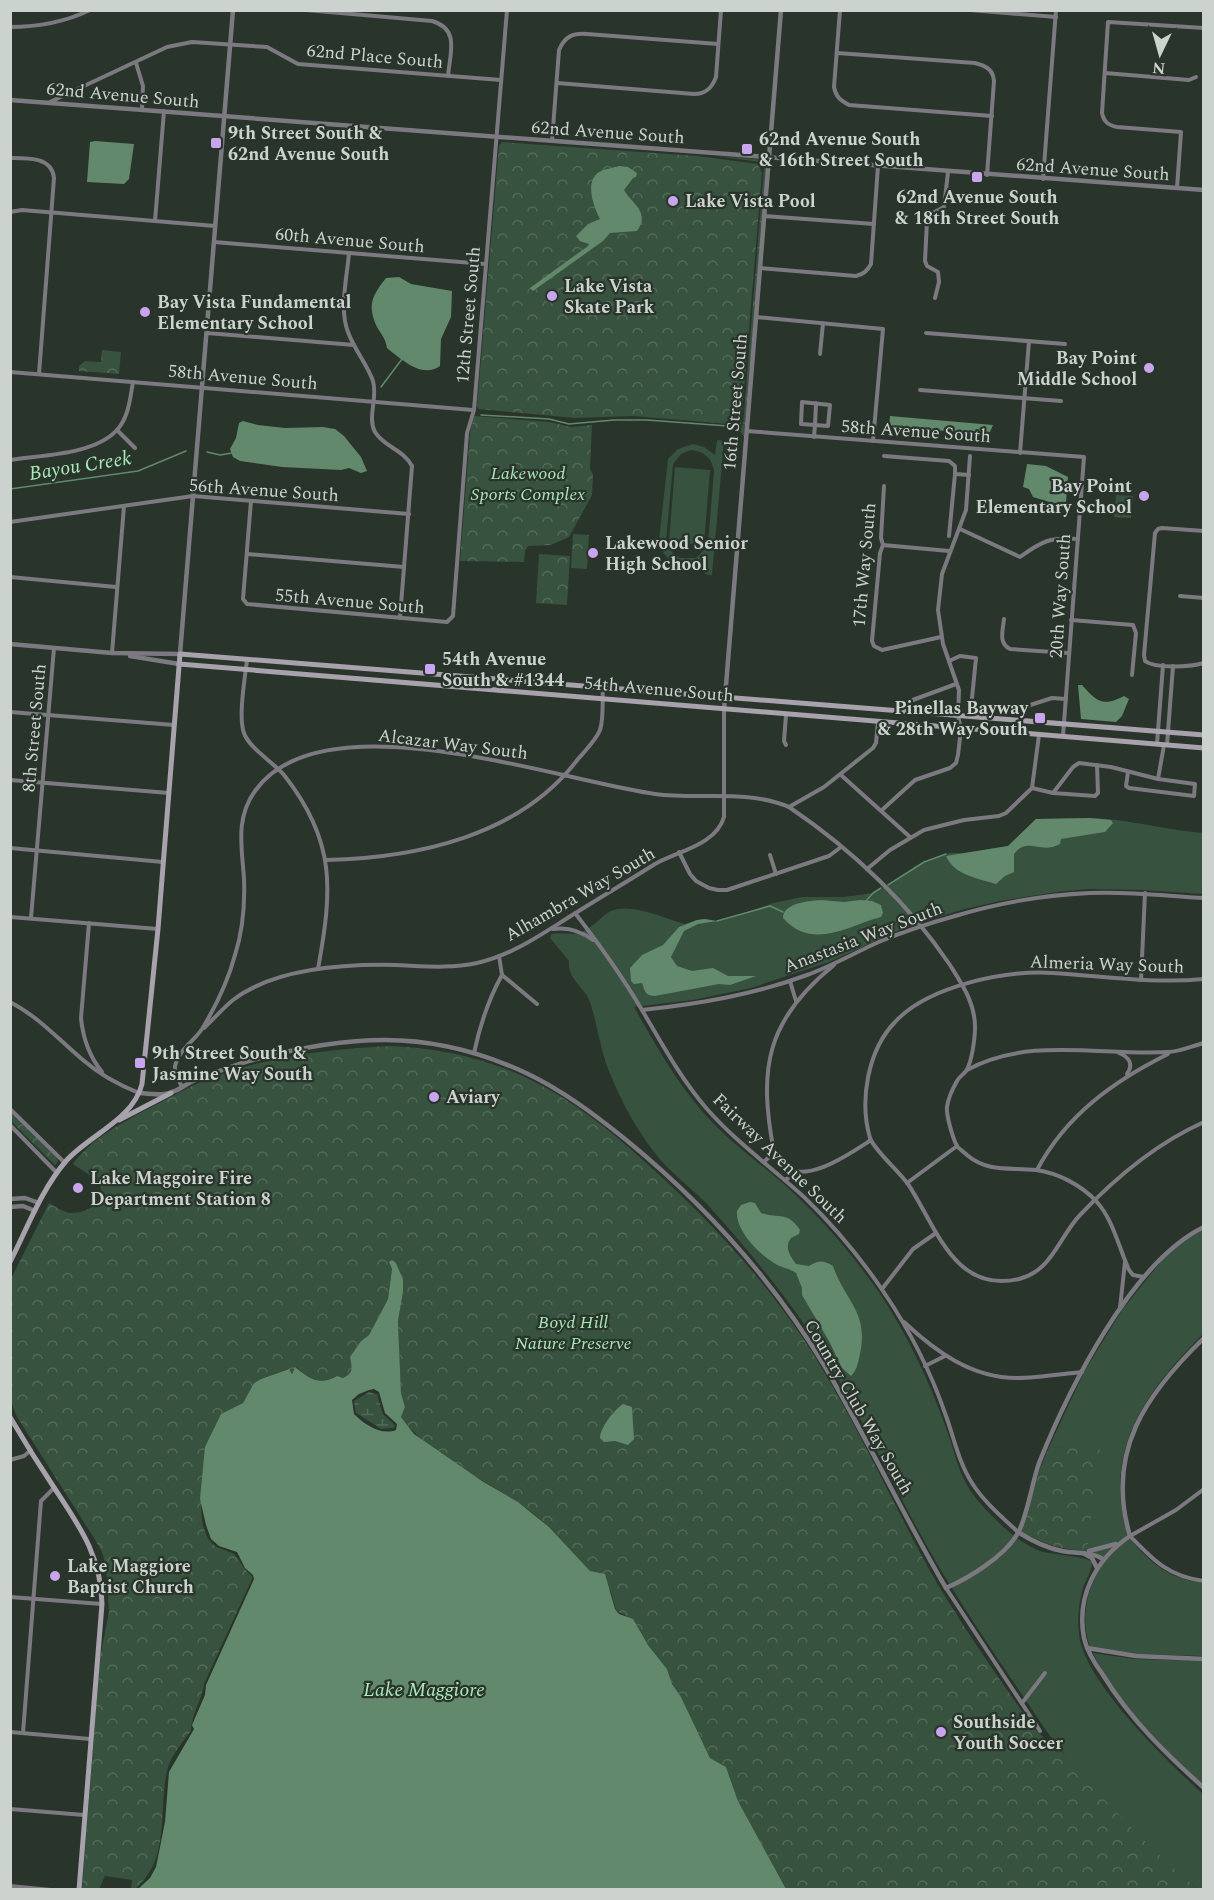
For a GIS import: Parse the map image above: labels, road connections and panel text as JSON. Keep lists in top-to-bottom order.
{
  "streets": {
    "main road": ["54th Avenue South"],
    "street": [
      "62nd Place South",
      "62nd Avenue South",
      "60th Avenue South",
      "12th Street South",
      "58th Avenue South",
      "16th Street South",
      "56th Avenue South",
      "17th Way South",
      "20th Way South",
      "55th Avenue South",
      "8th Street South",
      "Alcazar Way South",
      "Alhambra Way South",
      "Anastasia Way South",
      "Almeria Way South",
      "Fairway Avenue South",
      "Country Club Way South"
    ]
  },
  "crossings": [
    ["62nd Place South", "62nd Avenue South"],
    ["62nd Place South", "12th Street South"],
    ["62nd Avenue South", "12th Street South"],
    ["62nd Avenue South", "16th Street South"],
    ["60th Avenue South", "12th Street South"],
    ["12th Street South", "58th Avenue South"],
    ["12th Street South", "55th Avenue South"],
    ["58th Avenue South", "16th Street South"],
    ["58th Avenue South", "20th Way South"],
    ["16th Street South", "54th Avenue South"],
    ["16th Street South", "Alcazar Way South"],
    ["16th Street South", "Alhambra Way South"],
    ["20th Way South", "54th Avenue South"],
    ["54th Avenue South", "8th Street South"],
    ["Alcazar Way South", "Alhambra Way South"],
    ["Alcazar Way South", "Country Club Way South"],
    ["Alhambra Way South", "Fairway Avenue South"],
    ["Anastasia Way South", "Fairway Avenue South"]
  ],
  "water": ["Bayou Creek", "Lake Maggiore"],
  "parks": ["Lakewood Sports Complex", "Boyd Hill Nature Preserve"],
  "places": {
    "transit": [
      "9th Street South & 62nd Avenue South",
      "62nd Avenue South & 16th Street South",
      "62nd Avenue South & 18th Street South",
      "54th Avenue South & #1344",
      "Pinellas Bayway & 28th Way South",
      "9th Street South & Jasmine Way South"
    ],
    "other": [
      "Lake Vista Pool",
      "Lake Vista Skate Park",
      "Bay Vista Fundamental Elementary School",
      "Bay Point Middle School",
      "Bay Point Elementary School",
      "Lakewood Senior High School",
      "Aviary",
      "Lake Maggoire Fire Department Station 8",
      "Lake Maggiore Baptist Church",
      "Southside Youth Soccer"
    ]
  },
  "north": "bottom"
}
